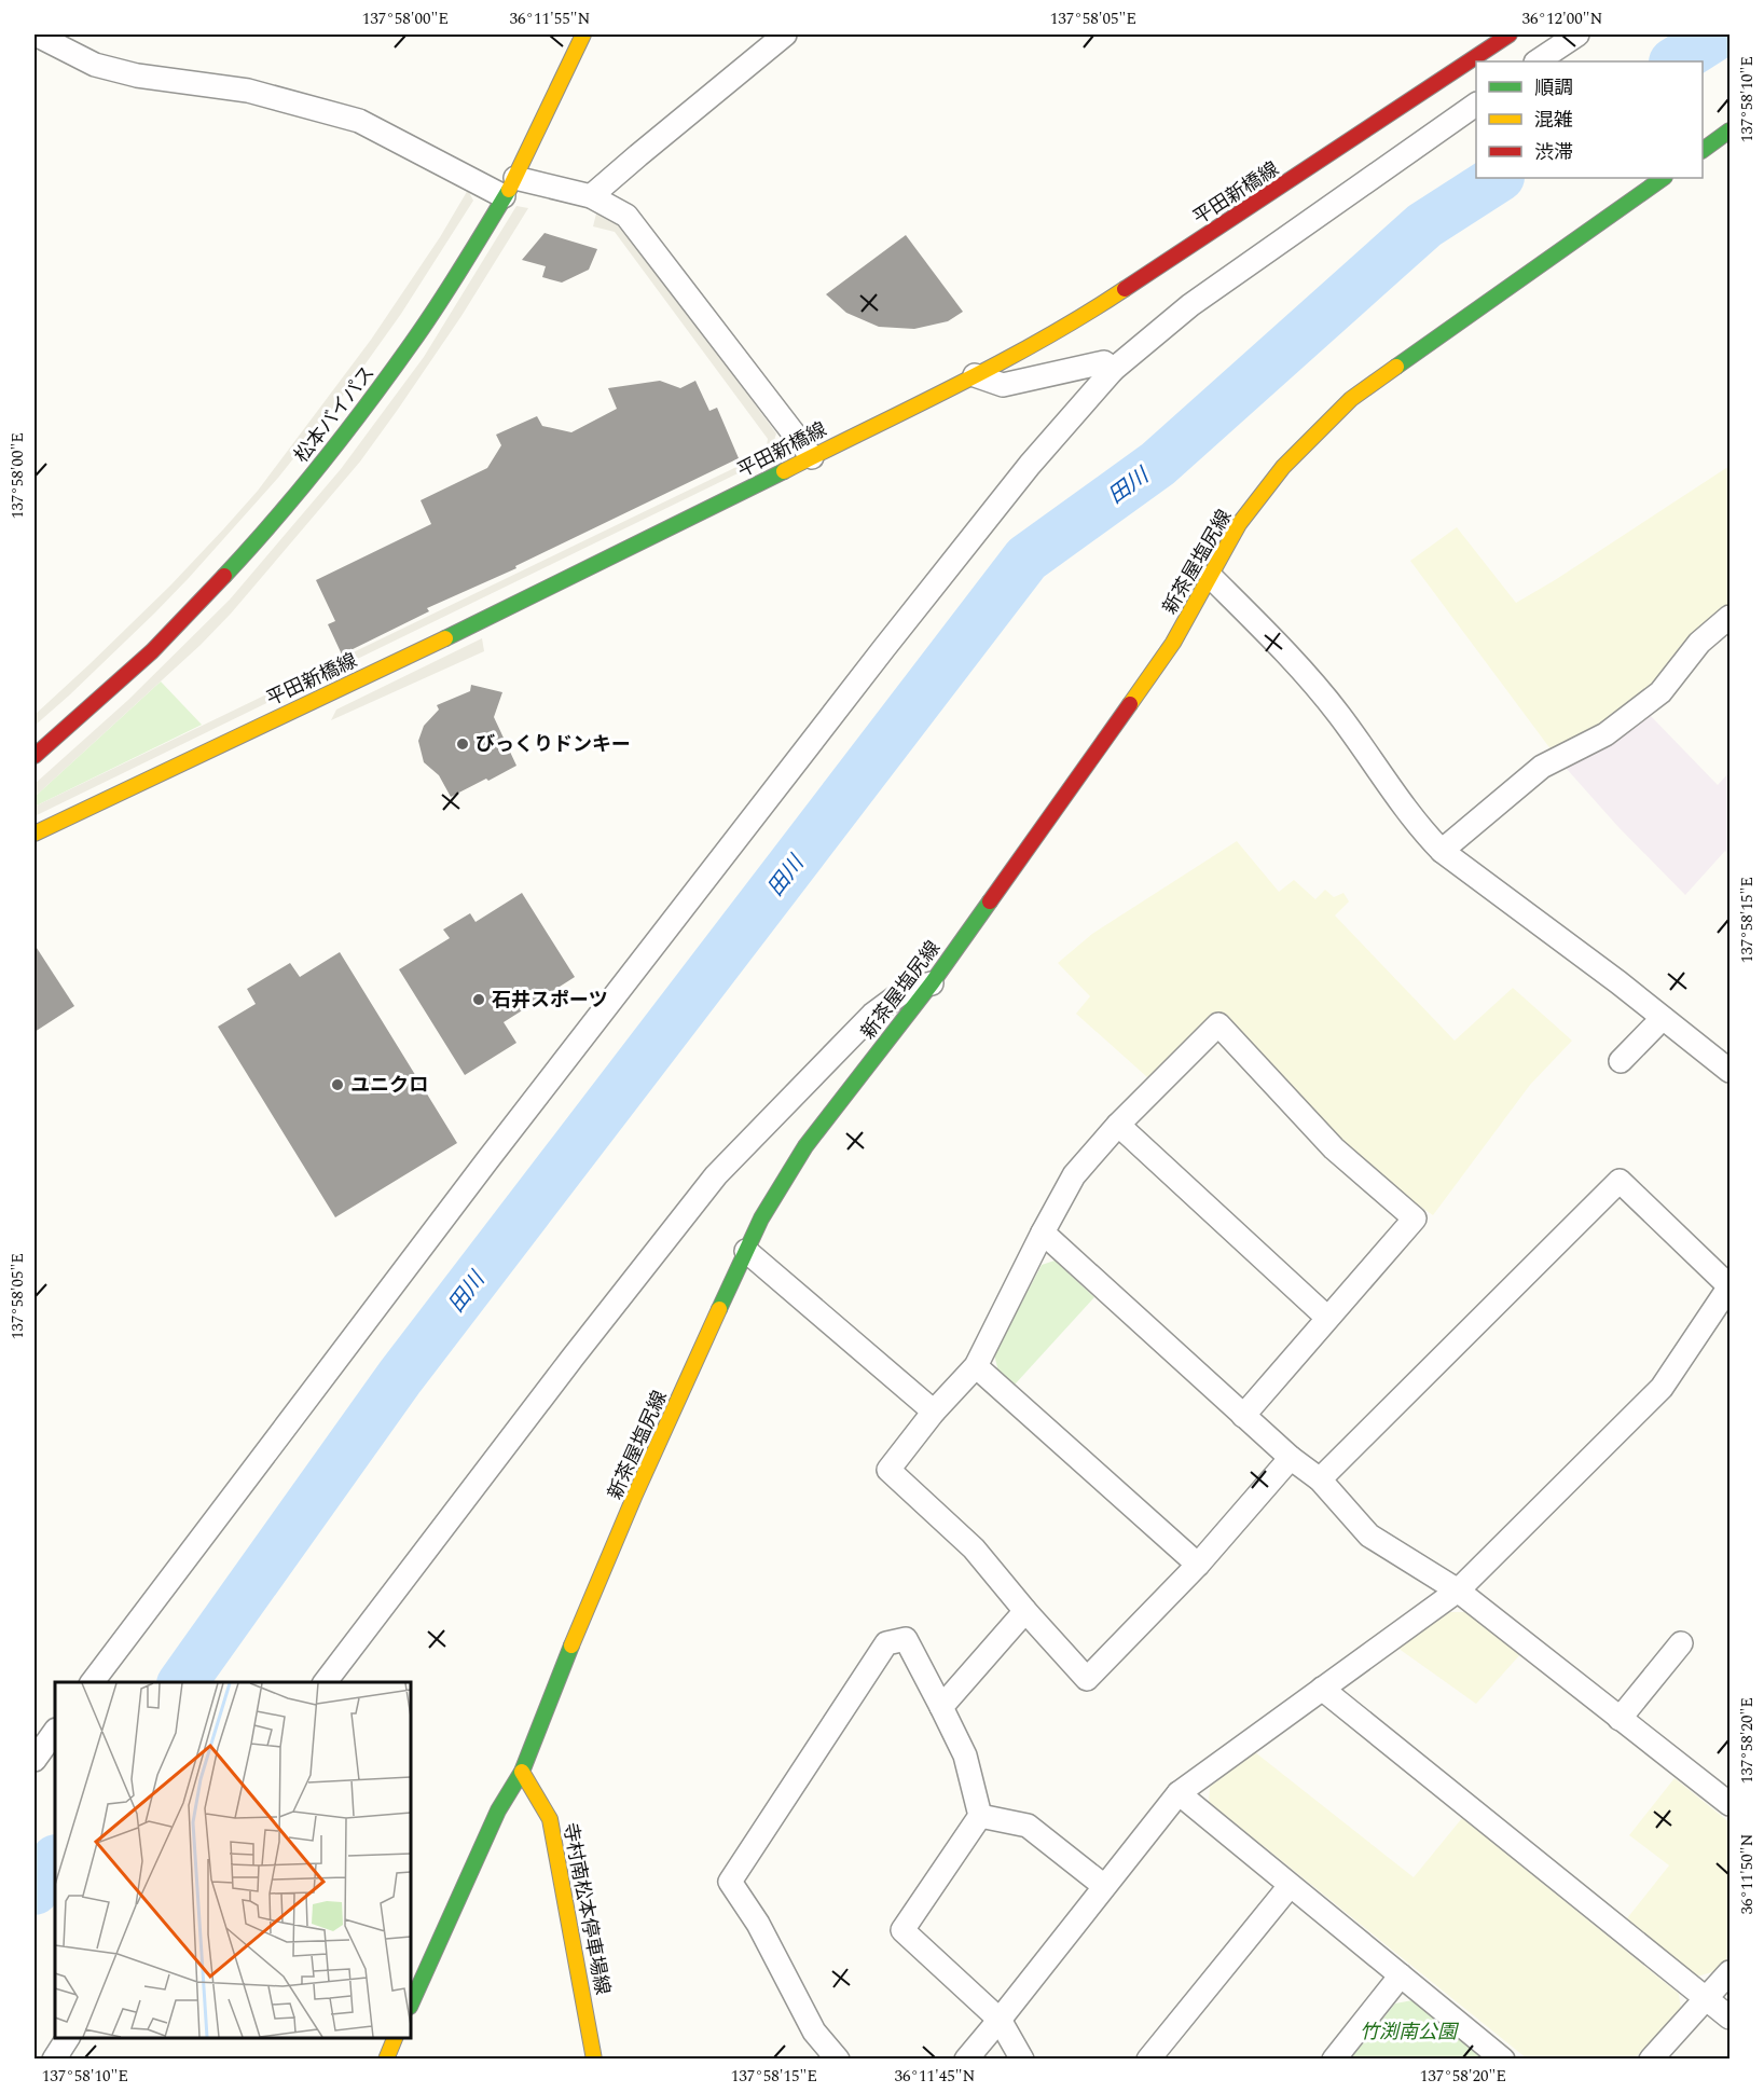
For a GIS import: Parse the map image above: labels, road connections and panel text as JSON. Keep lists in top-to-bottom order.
{
  "streets": {
    "main road": [
      "平田新橋線",
      "松本バイパス",
      "新茶屋塩尻線",
      "寺村南松本停車場線"
    ]
  },
  "crossings": [
    ["新茶屋塩尻線", "寺村南松本停車場線"]
  ],
  "water": ["田川"],
  "parks": ["竹渕南公園"],
  "places": ["びっくりドンキー", "石井スポーツ", "ユニクロ"],
  "legend": ["順調", "混雑", "渋滞"],
  "coordinates": [
    "137°58'00\"E",
    "36°11'55\"N",
    "137°58'05\"E",
    "36°12'00\"N",
    "137°58'10\"E",
    "137°58'15\"E",
    "137°58'20\"E",
    "36°11'50\"N",
    "36°11'45\"N"
  ]
}
